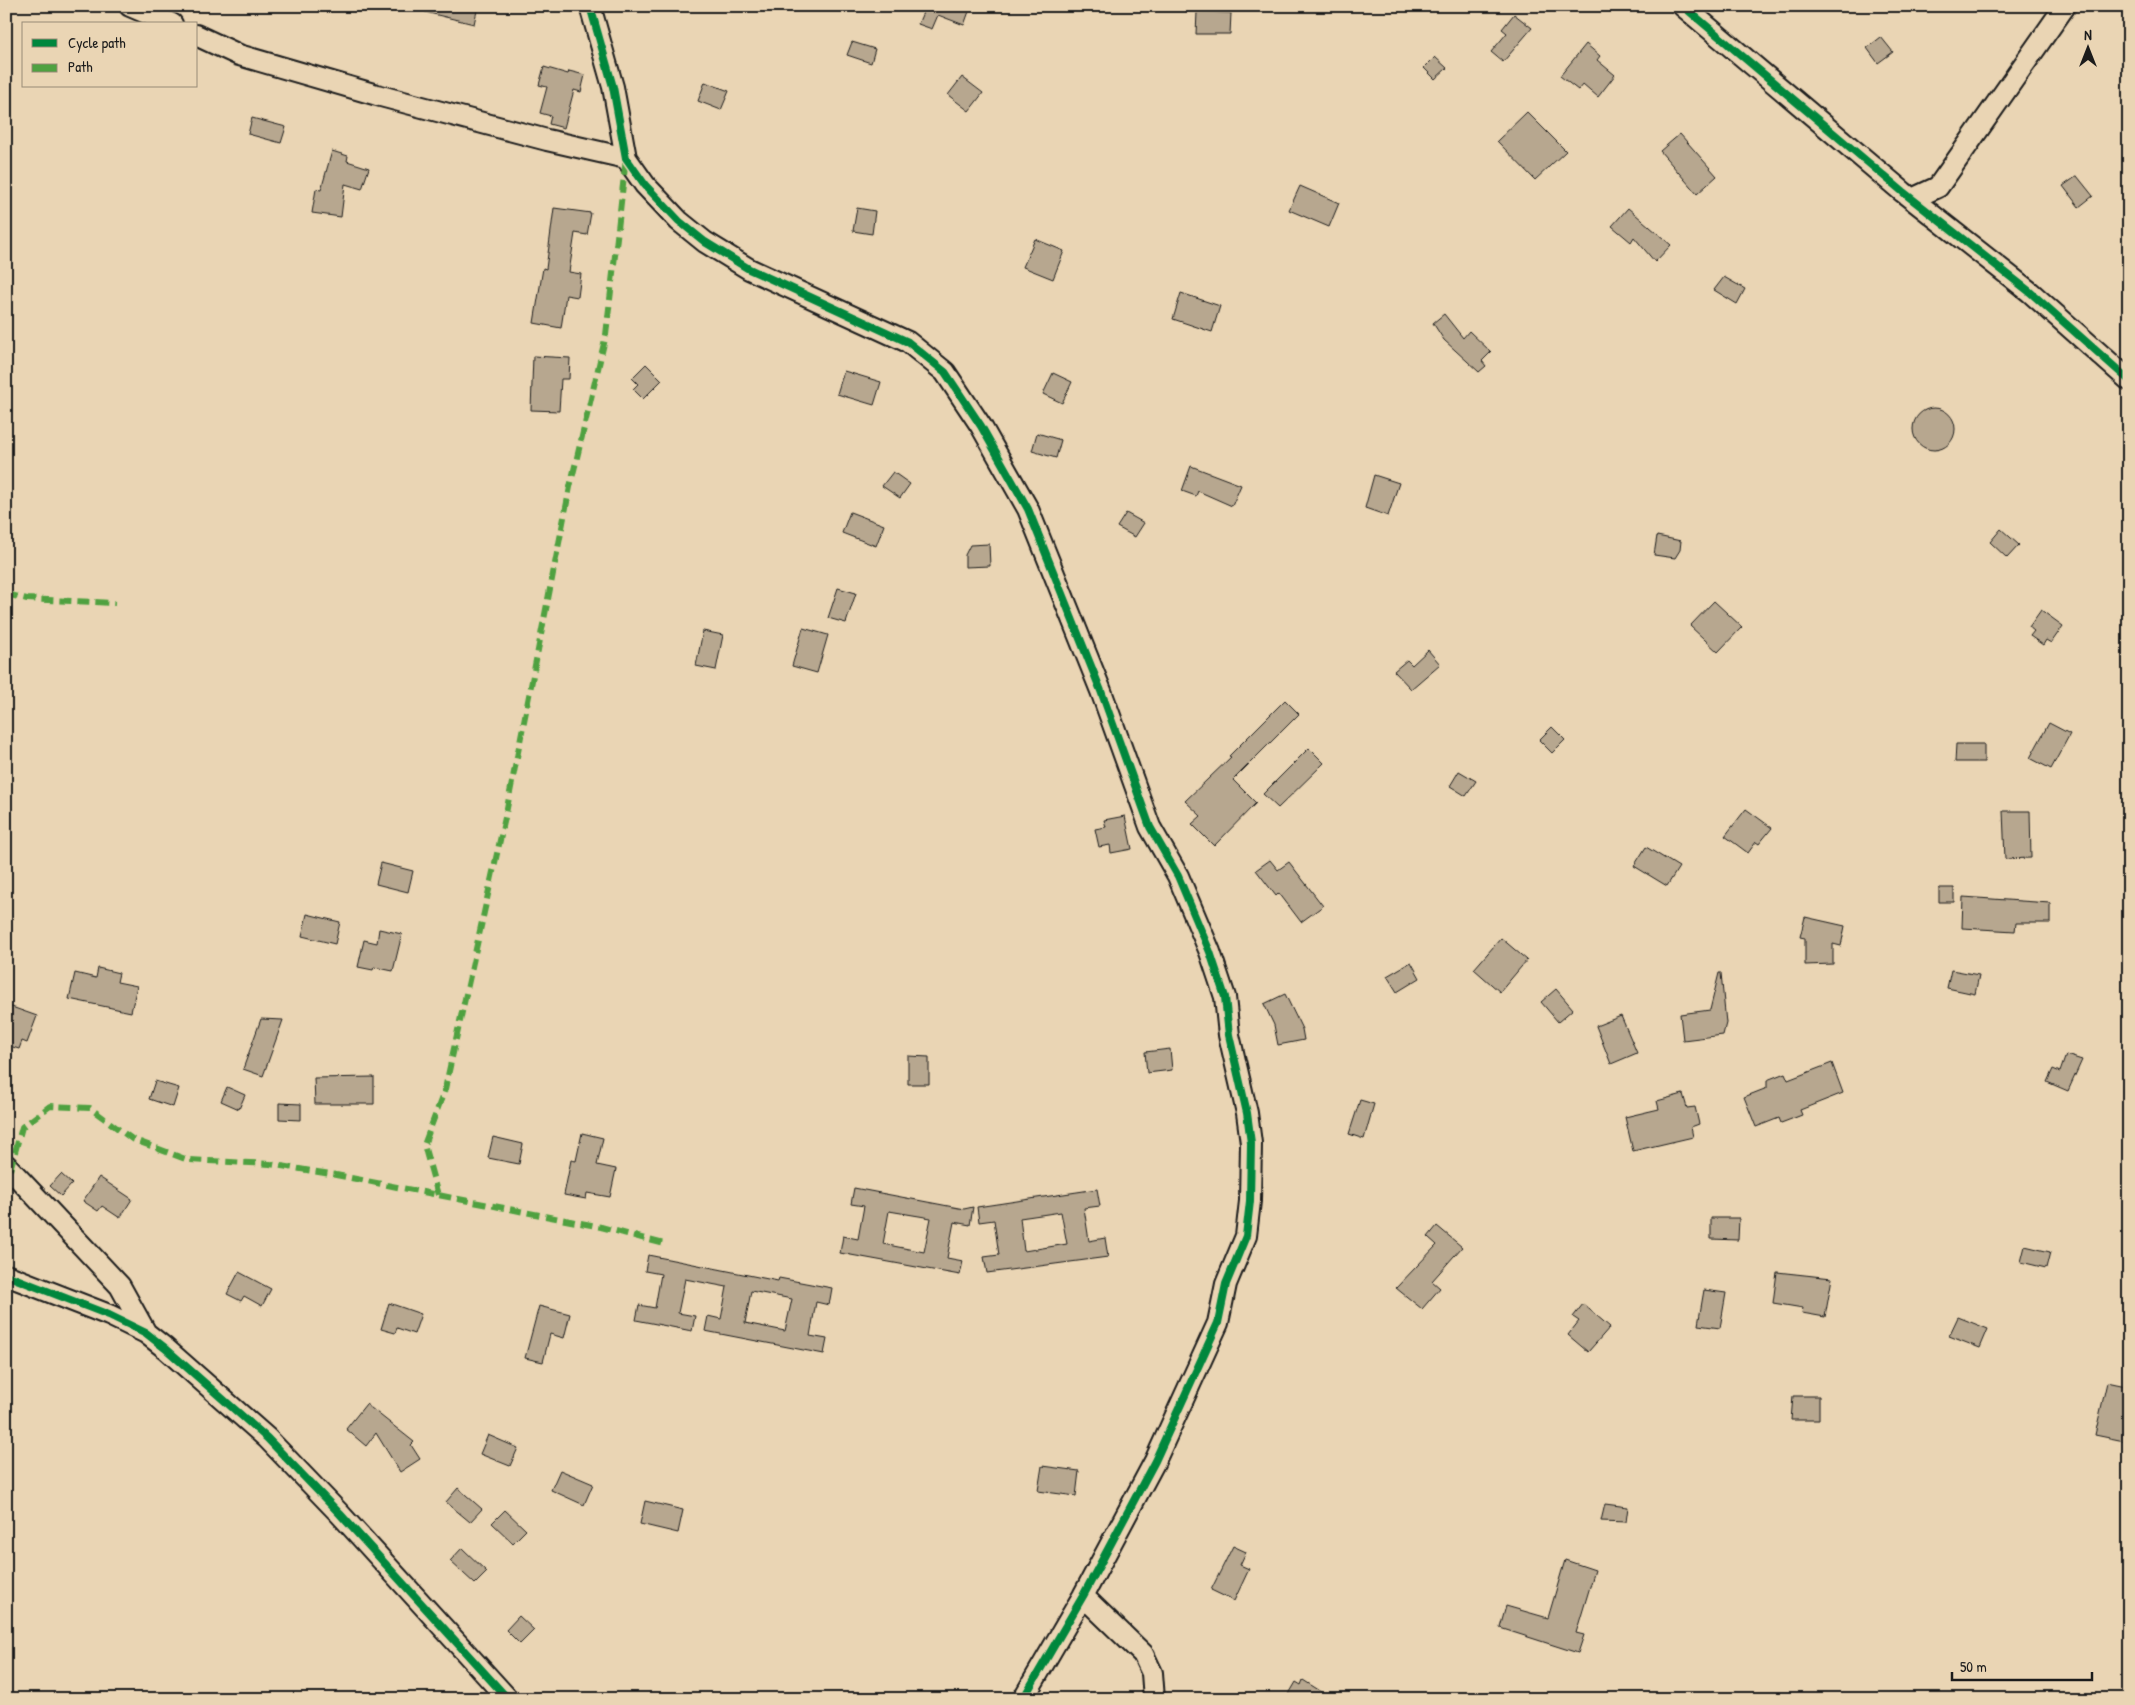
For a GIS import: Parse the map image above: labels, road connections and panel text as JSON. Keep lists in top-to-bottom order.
{
  "legend": ["Cycle path", "Path"],
  "scale_bar": "50 m",
  "north": "top"
}
